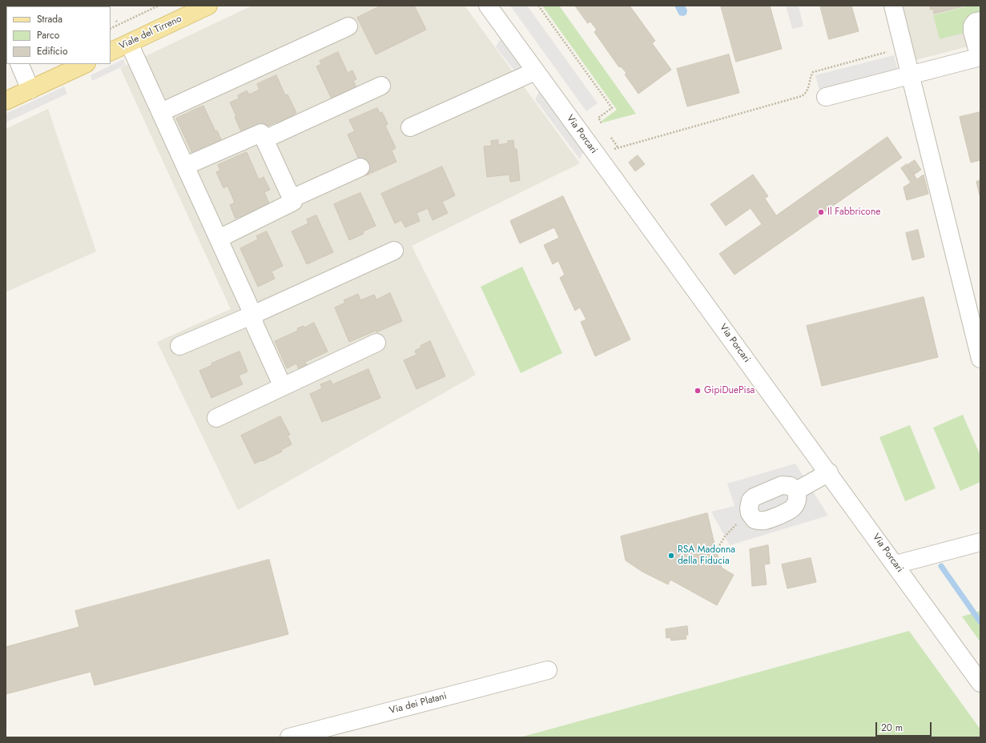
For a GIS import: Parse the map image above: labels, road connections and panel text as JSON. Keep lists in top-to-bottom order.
{
  "streets": {
    "main road": ["Viale del Tirreno"],
    "street": ["Via Porcari", "Via dei Platani"]
  },
  "places": ["Il Fabbricone", "GipiDuePisa", "RSA Madonna della Fiducia"],
  "legend": ["Strada", "Parco", "Edificio"],
  "scale_bar": "20 m"
}
